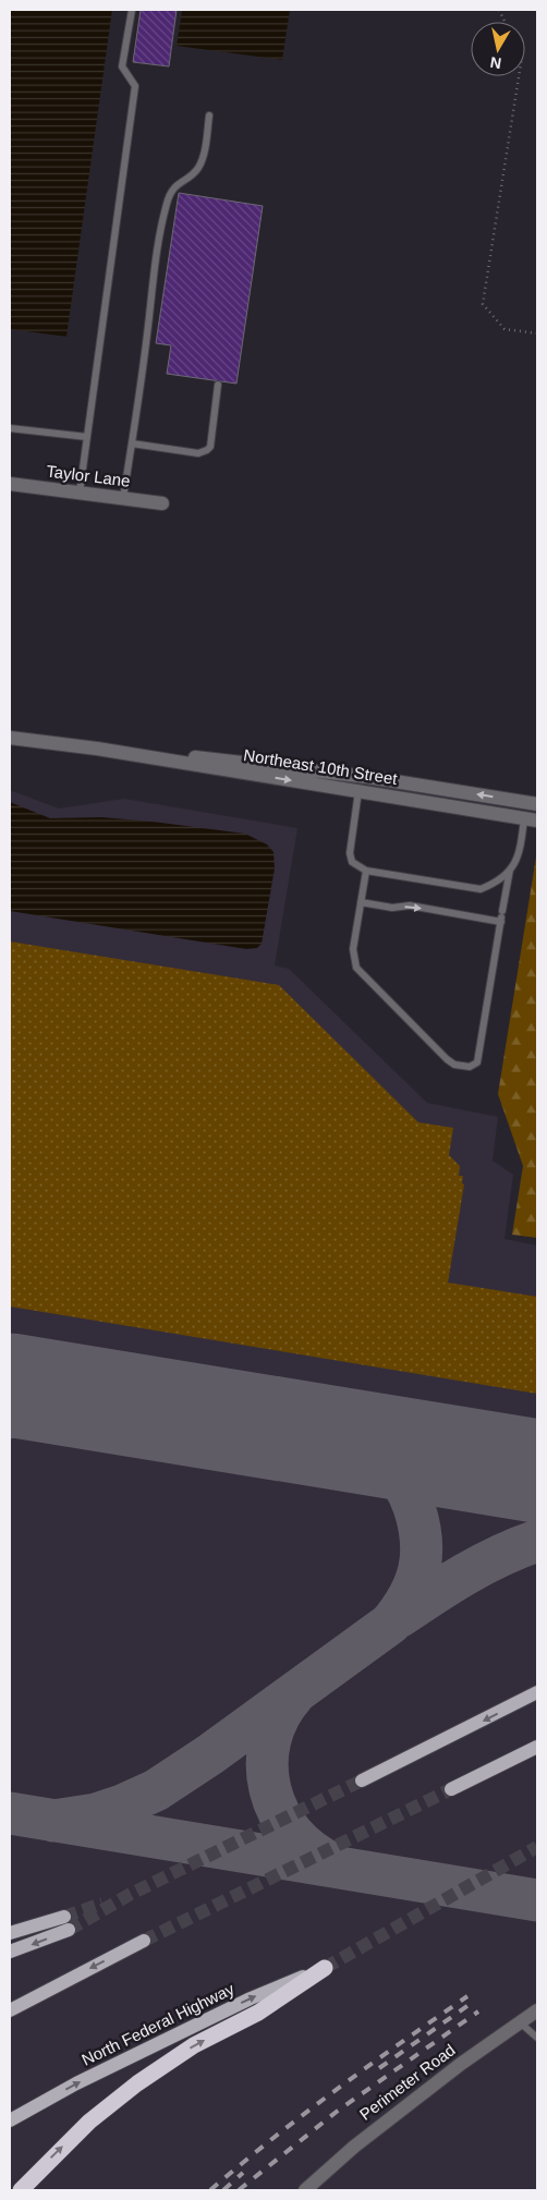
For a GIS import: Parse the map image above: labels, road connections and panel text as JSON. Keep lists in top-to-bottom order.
{
  "streets": {
    "main road": ["North Federal Highway"],
    "street": ["Taylor Lane", "Northeast 10th Street", "Perimeter Road"]
  },
  "north": "bottom"
}
